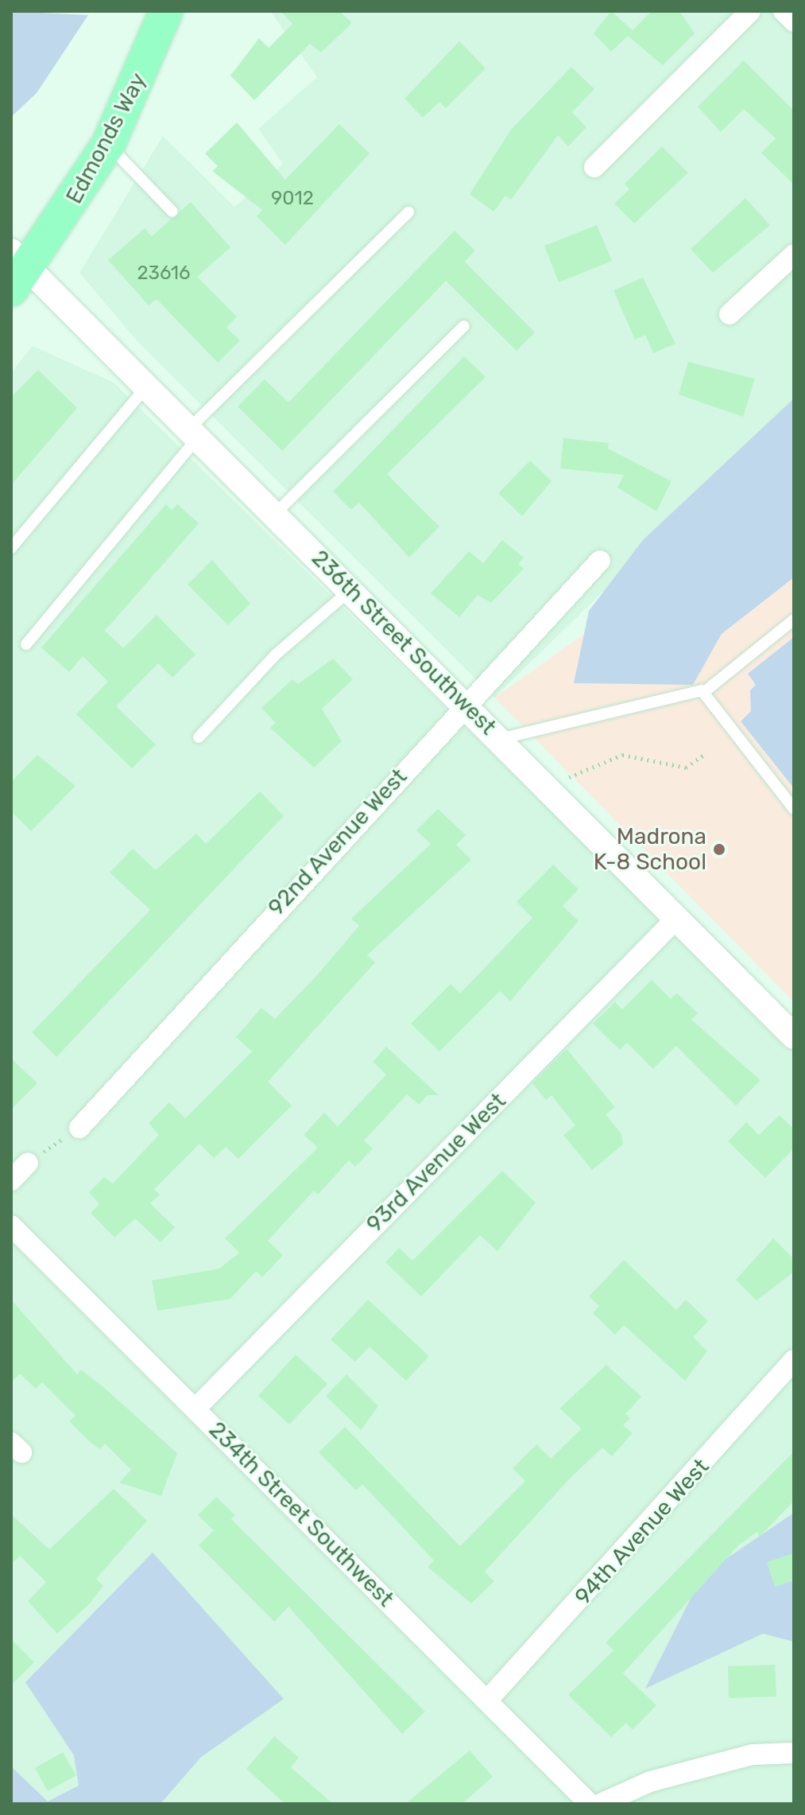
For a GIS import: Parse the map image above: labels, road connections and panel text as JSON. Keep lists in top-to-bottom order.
{
  "streets": {
    "main road": ["Edmonds Way"],
    "street": [
      "236th Street Southwest",
      "92nd Avenue West",
      "93rd Avenue West",
      "234th Street Southwest",
      "94th Avenue West"
    ]
  },
  "crossings": [
    ["Edmonds Way", "236th Street Southwest"],
    ["236th Street Southwest", "92nd Avenue West"],
    ["236th Street Southwest", "93rd Avenue West"],
    ["93rd Avenue West", "234th Street Southwest"],
    ["234th Street Southwest", "94th Avenue West"]
  ],
  "places": ["Madrona K-8 School"],
  "house_numbers": ["9012", "23616"]
}
